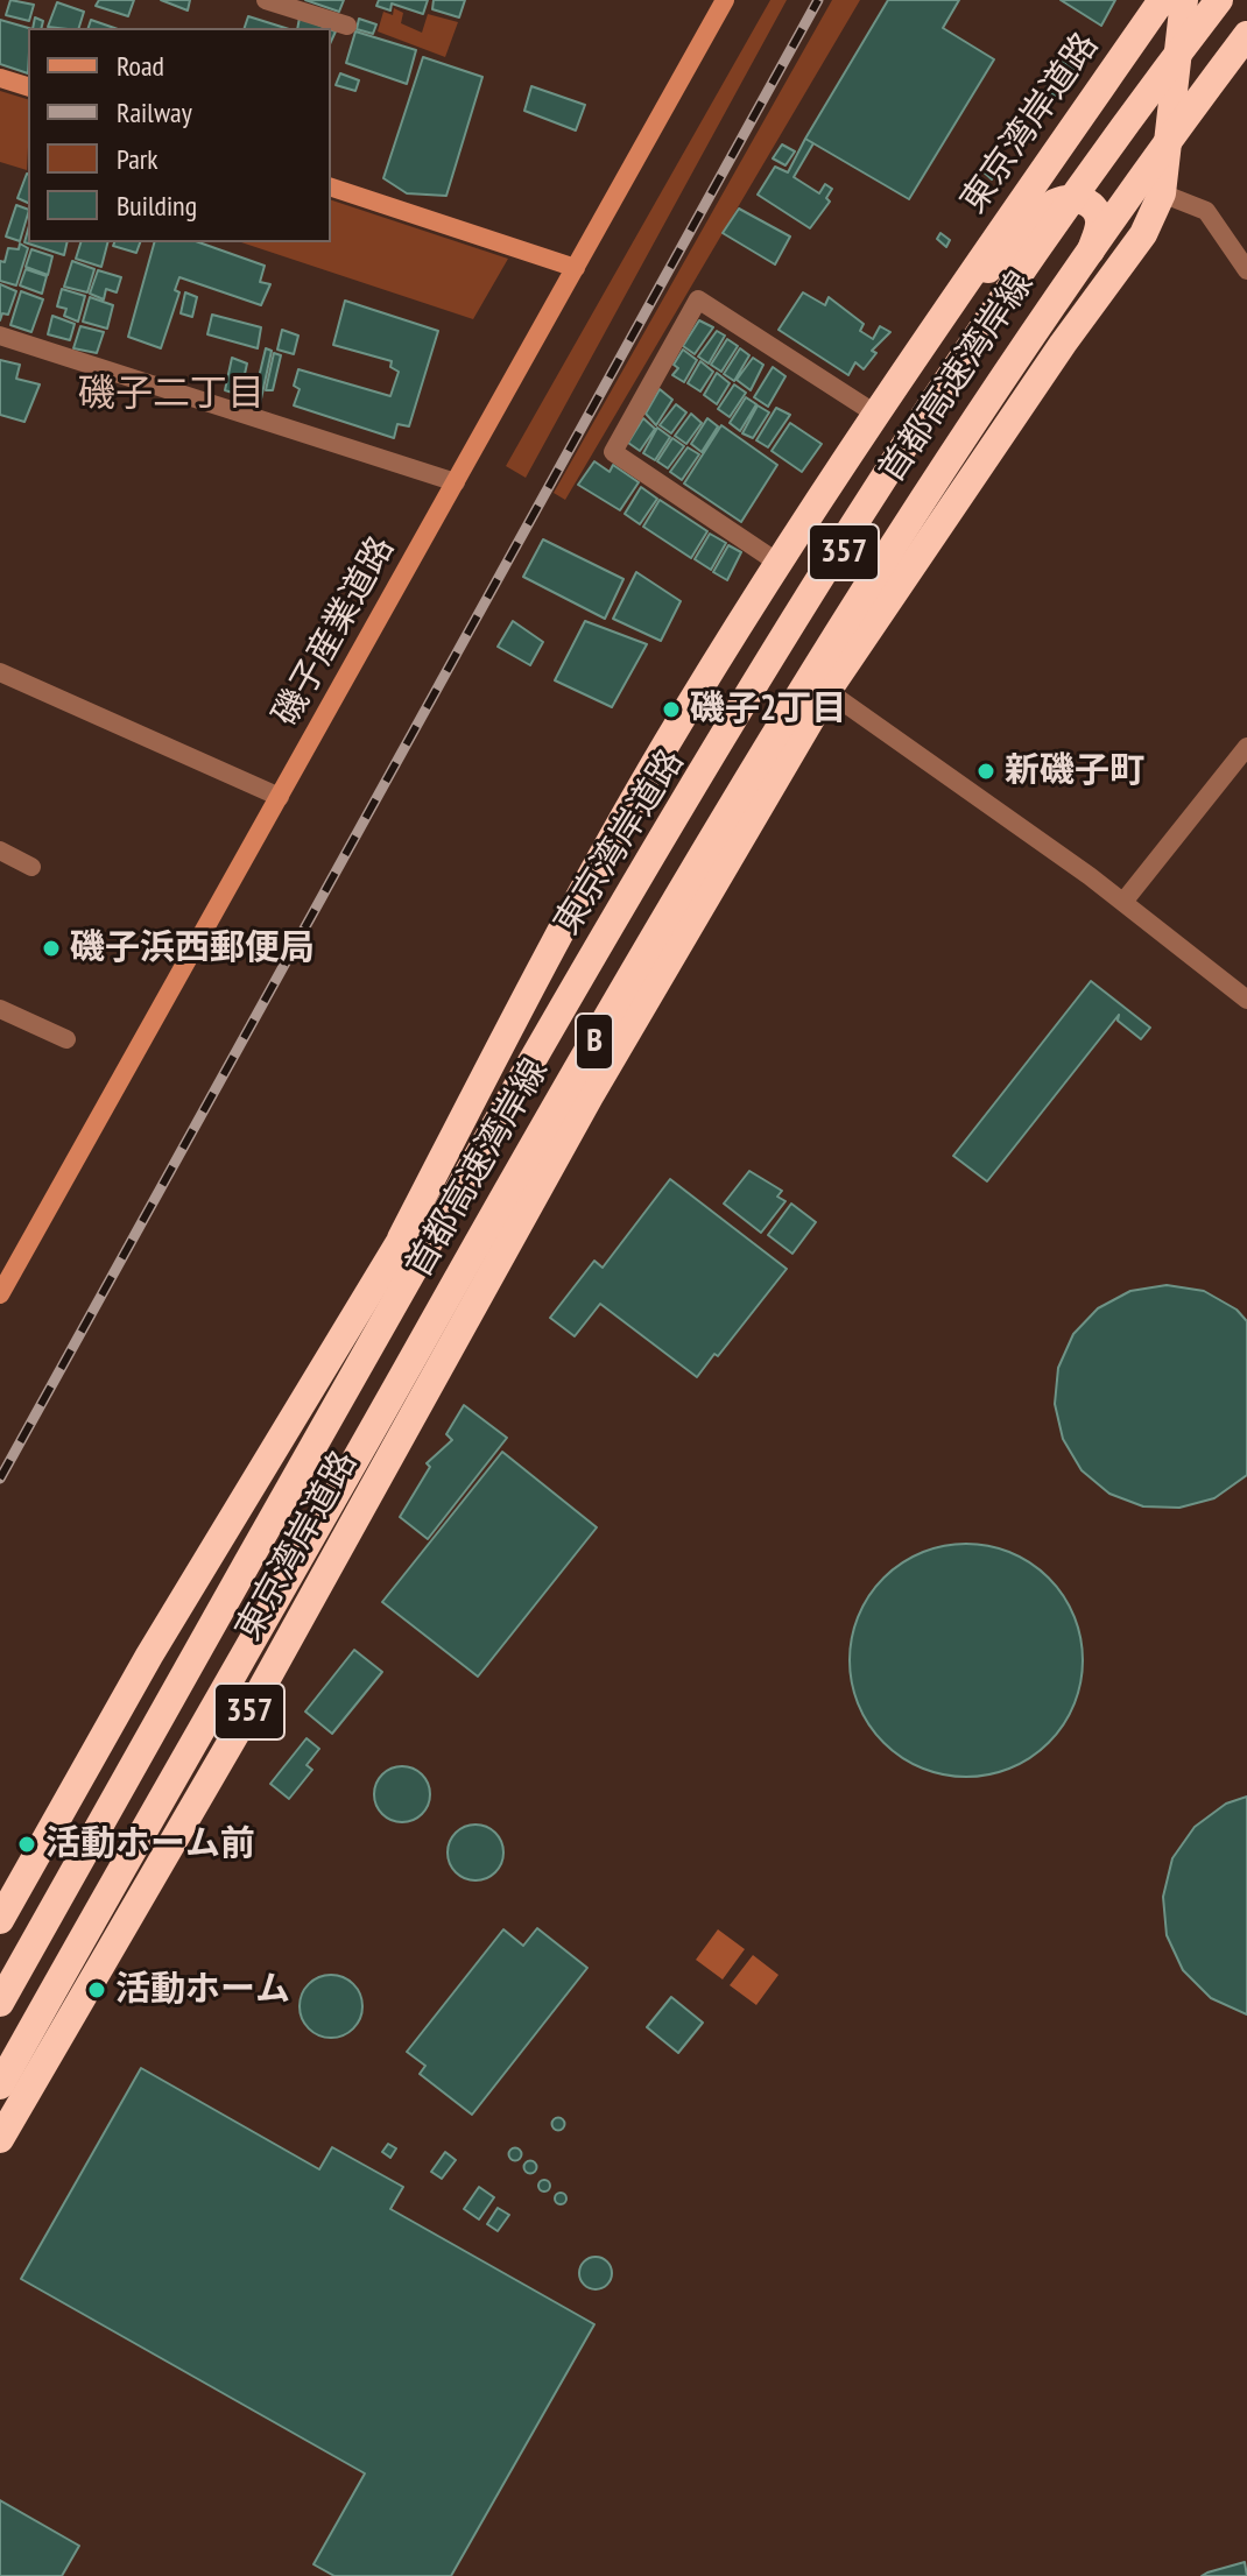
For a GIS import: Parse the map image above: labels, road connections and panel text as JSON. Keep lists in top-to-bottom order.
{
  "streets": {
    "highway": [
      "東京湾岸道路",
      "首都高速湾岸線",
      "357",
      "B"
    ],
    "street": ["磯子産業道路"]
  },
  "crossings": [
    ["東京湾岸道路", "首都高速湾岸線"]
  ],
  "districts": ["磯子二丁目"],
  "places": [
    "磯子2丁目",
    "新磯子町",
    "磯子浜西郵便局",
    "活動ホーム前",
    "活動ホーム"
  ],
  "legend": [
    "Road",
    "Railway",
    "Park",
    "Building"
  ]
}
